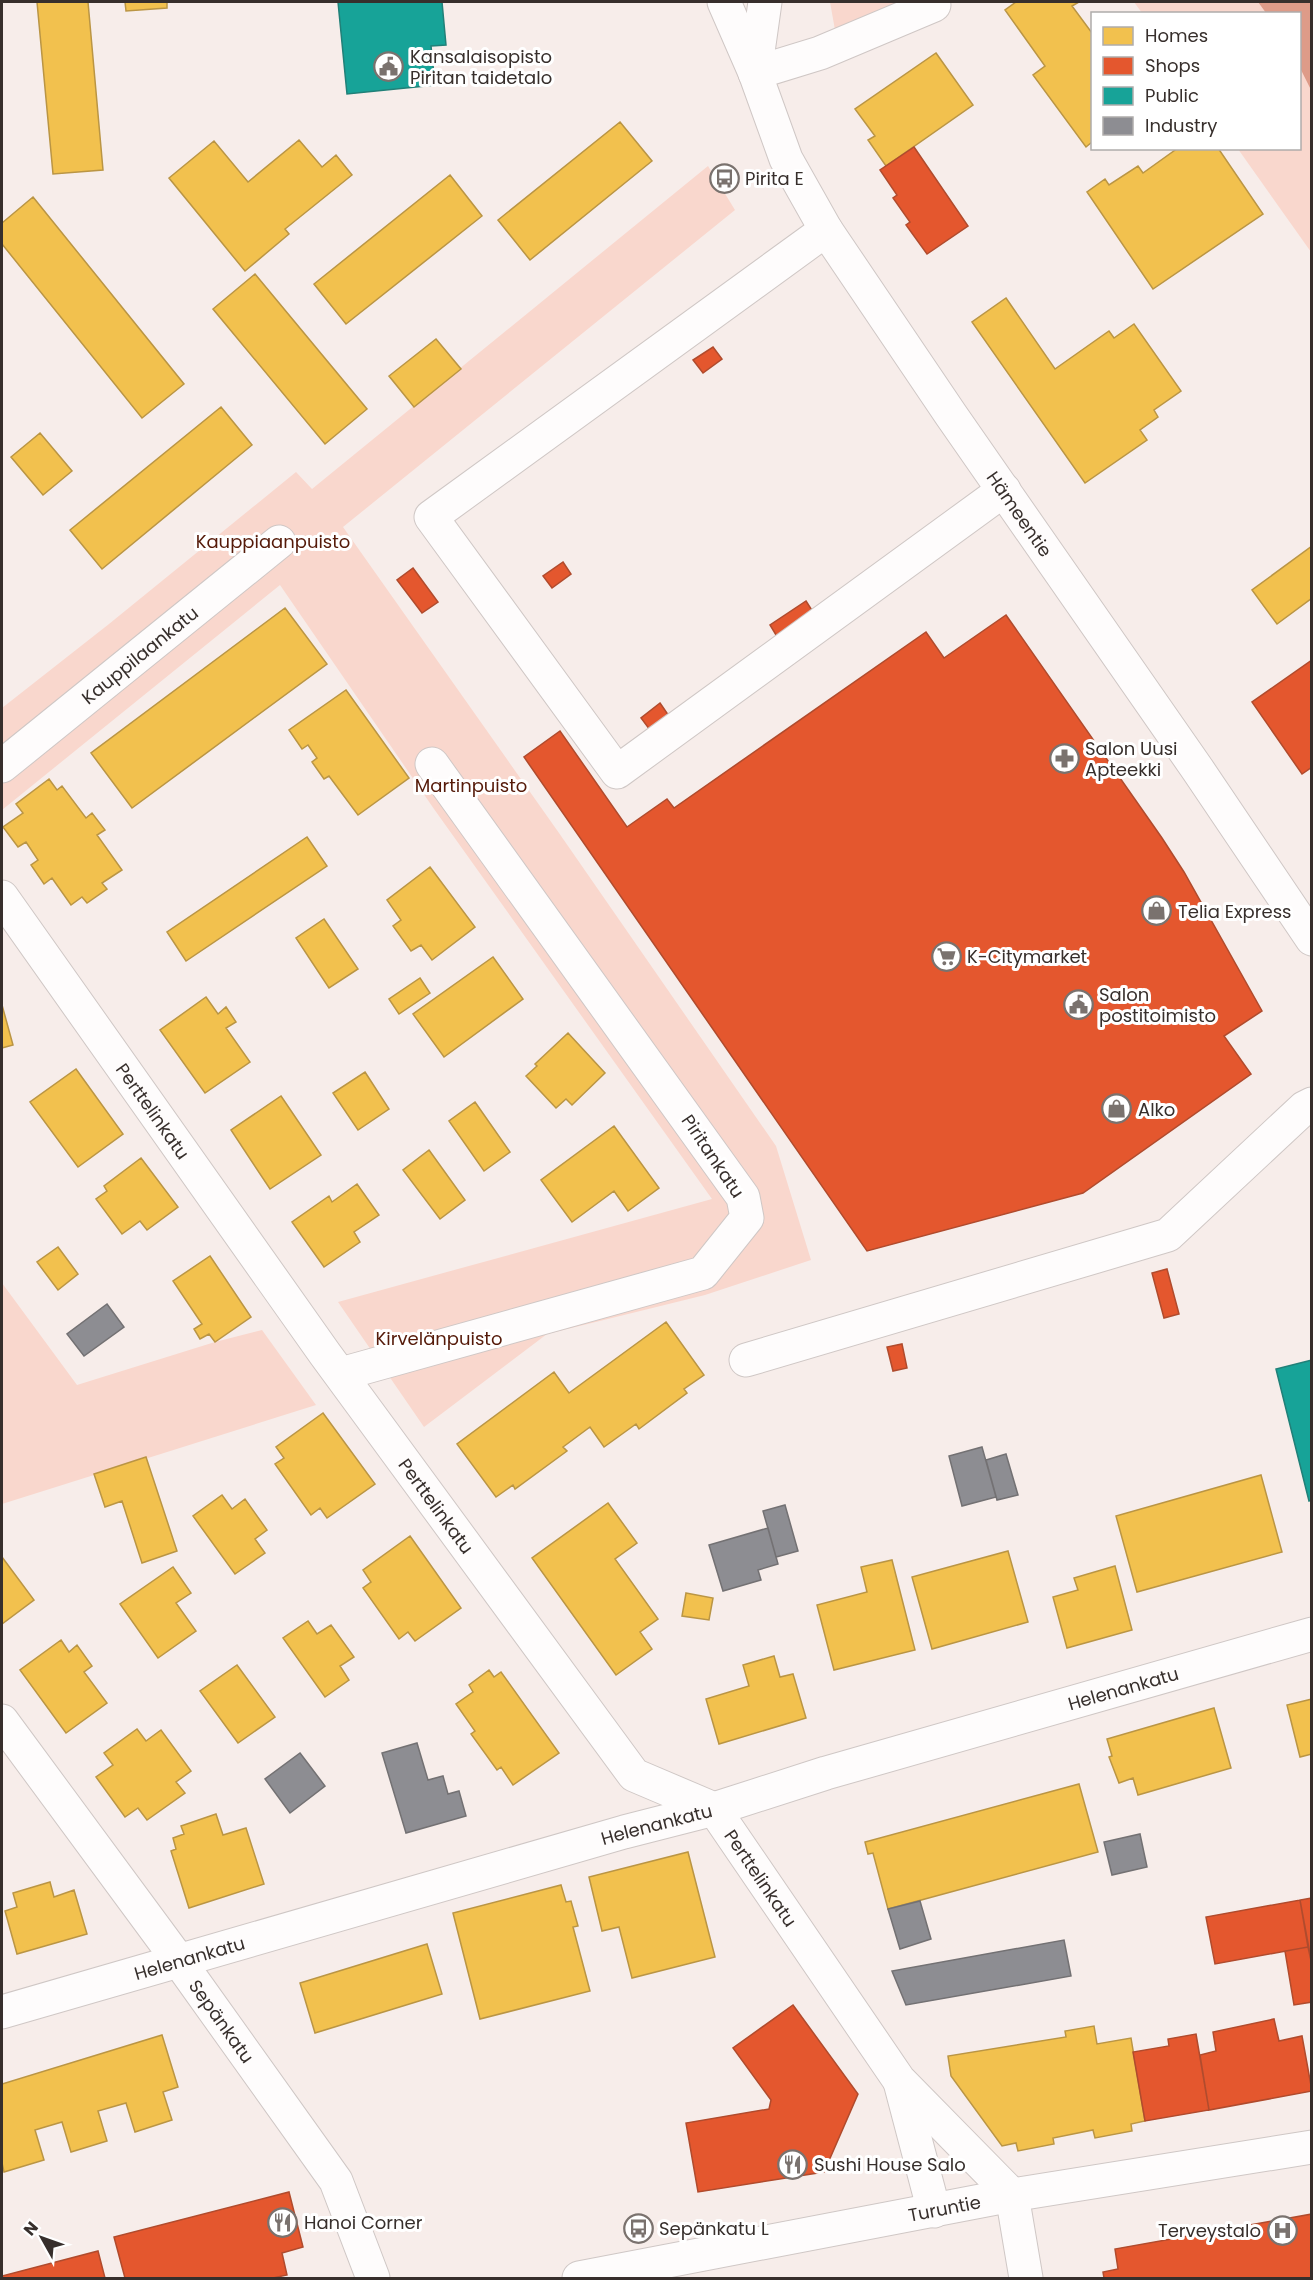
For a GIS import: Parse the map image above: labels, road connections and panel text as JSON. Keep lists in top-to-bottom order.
{
  "streets": {
    "street": [
      "Hämeentie",
      "Kauppilaankatu",
      "Perttelinkatu",
      "Piritankatu",
      "Helenankatu",
      "Sepänkatu",
      "Turuntie"
    ]
  },
  "crossings": [
    ["Perttelinkatu", "Piritankatu"],
    ["Perttelinkatu", "Helenankatu"],
    ["Perttelinkatu", "Turuntie"],
    ["Helenankatu", "Sepänkatu"]
  ],
  "parks": ["Kauppiaanpuisto", "Martinpuisto", "Kirvelänpuisto"],
  "places": {
    "public building": ["Kansalaisopisto Piritan taidetalo", "Salon postitoimisto"],
    "bus stop": ["Pirita E", "Sepänkatu L"],
    "pharmacy": ["Salon Uusi Apteekki"],
    "shop": ["Telia Express", "Alko"],
    "supermarket": ["K-Citymarket"],
    "restaurant": ["Sushi House Salo", "Hanoi Corner"],
    "hospital": ["Terveystalo"]
  },
  "legend": [
    "Homes",
    "Shops",
    "Public",
    "Industry"
  ],
  "north": "top left"
}
